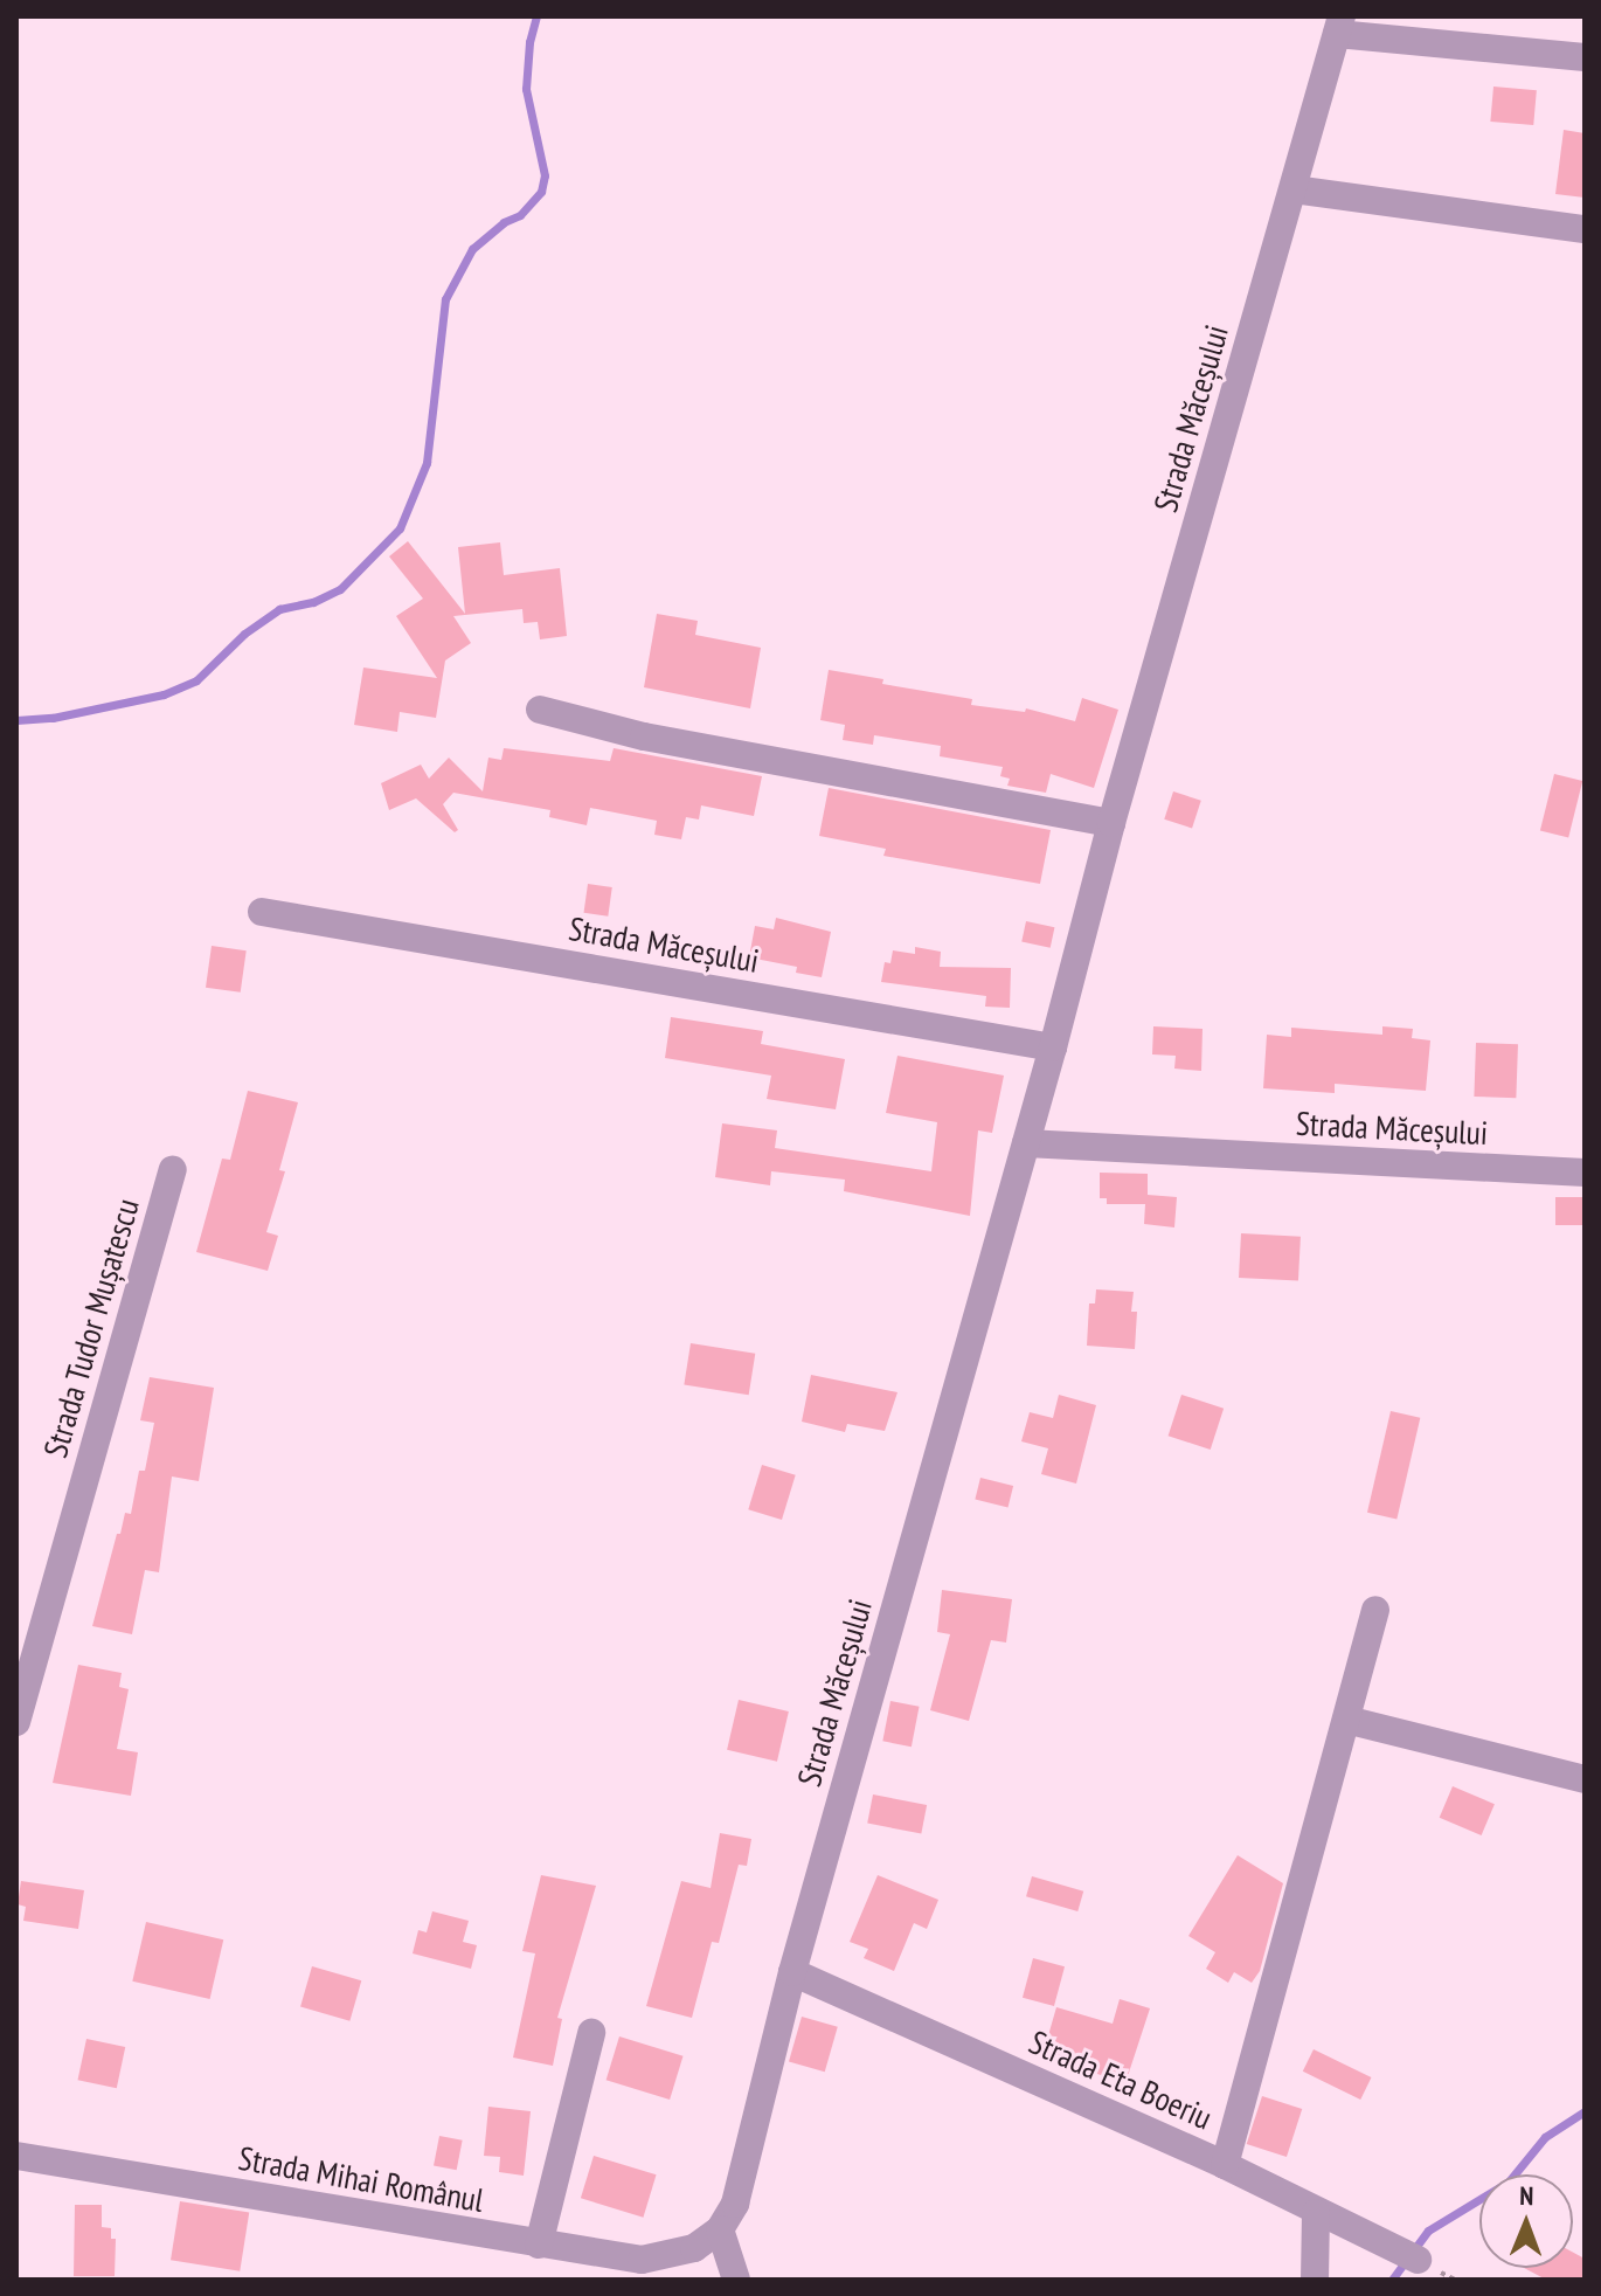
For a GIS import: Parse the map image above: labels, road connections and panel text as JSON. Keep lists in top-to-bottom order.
{
  "streets": {
    "street": [
      "Strada Măceșului",
      "Strada Tudor Mușatescu",
      "Strada Eta Boeriu",
      "Strada Mihai Românul"
    ]
  },
  "crossings": [
    ["Strada Măceșului", "Strada Eta Boeriu"],
    ["Strada Măceșului", "Strada Mihai Românul"]
  ],
  "north": "top"
}
